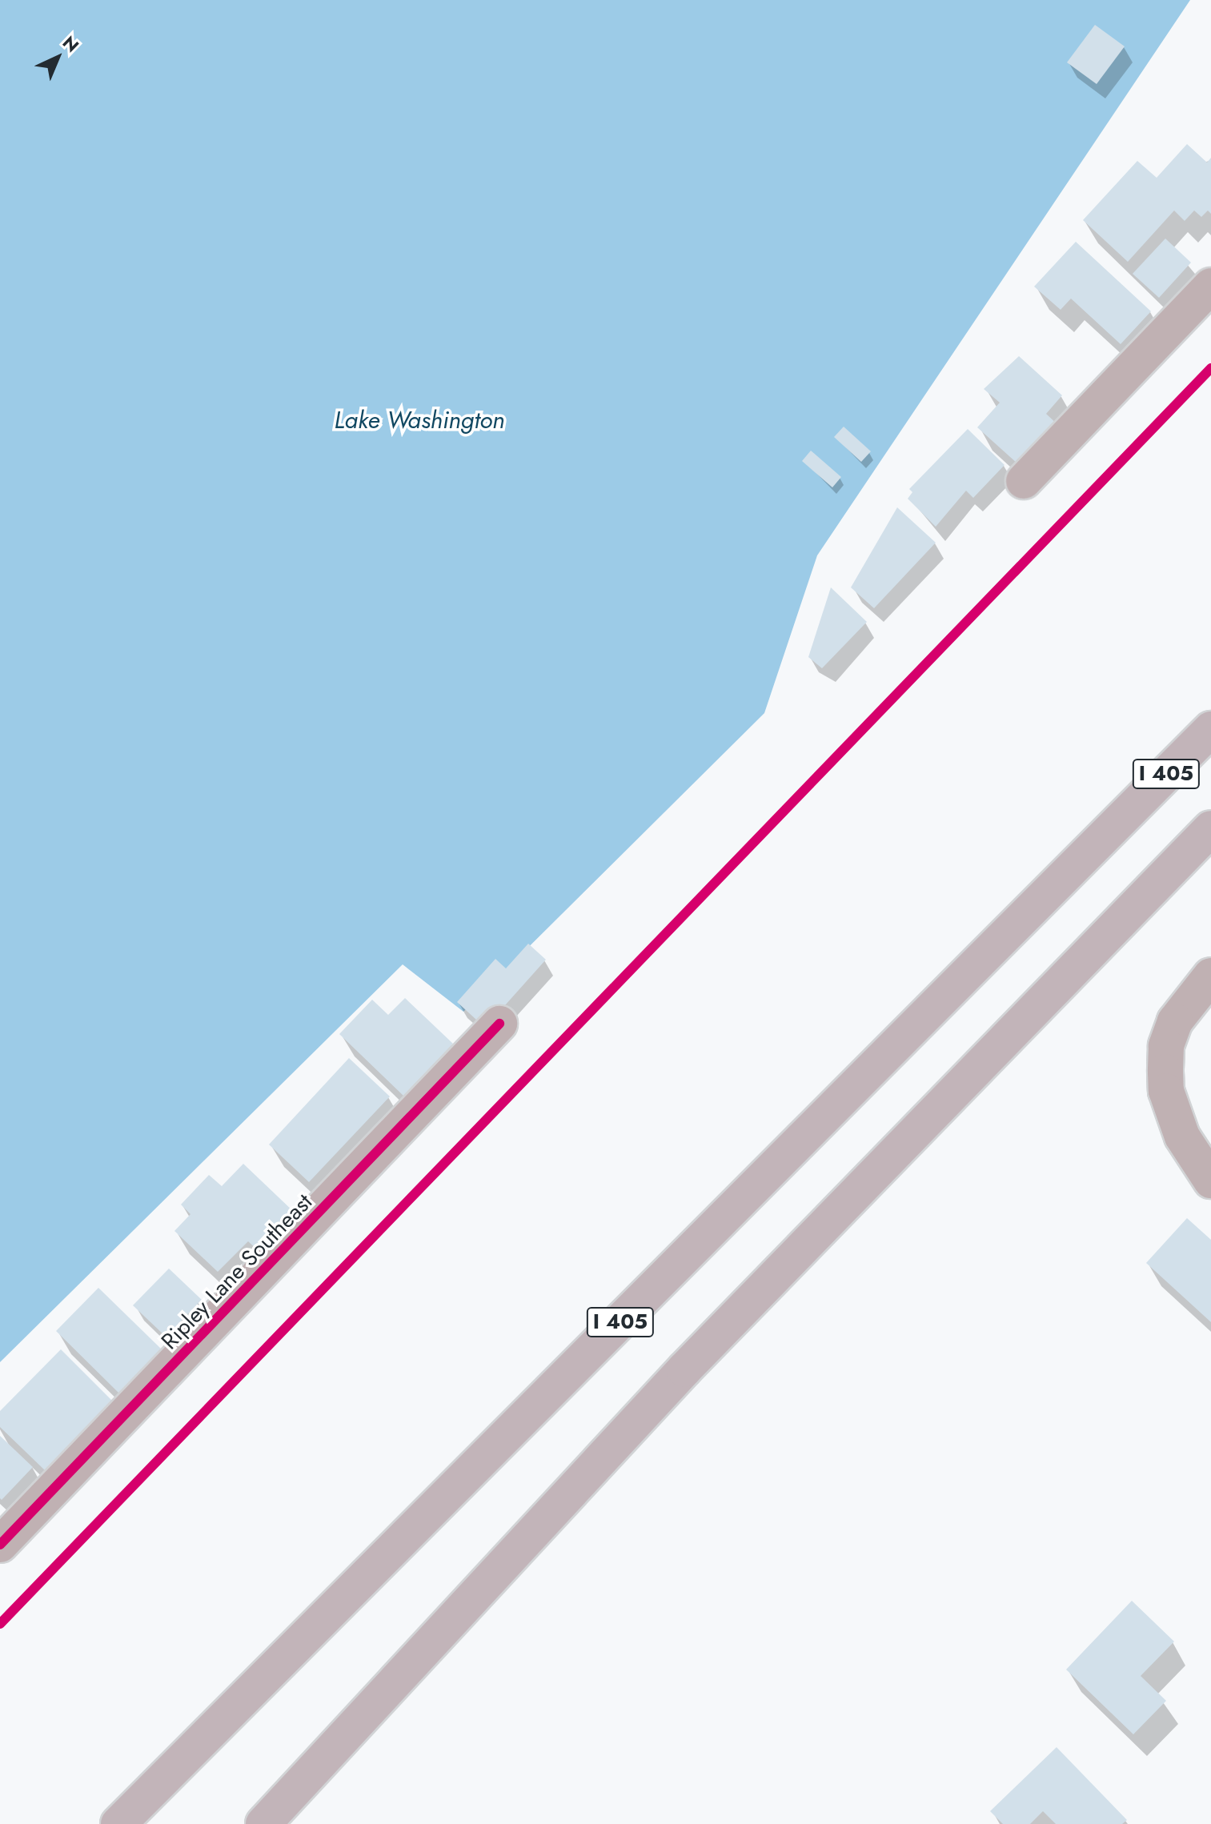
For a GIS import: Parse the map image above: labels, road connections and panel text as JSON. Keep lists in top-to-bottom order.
{
  "streets": {
    "highway": ["I 405"],
    "street": ["Ripley Lane Southeast"]
  },
  "water": ["Lake Washington"],
  "north": "top right"
}
